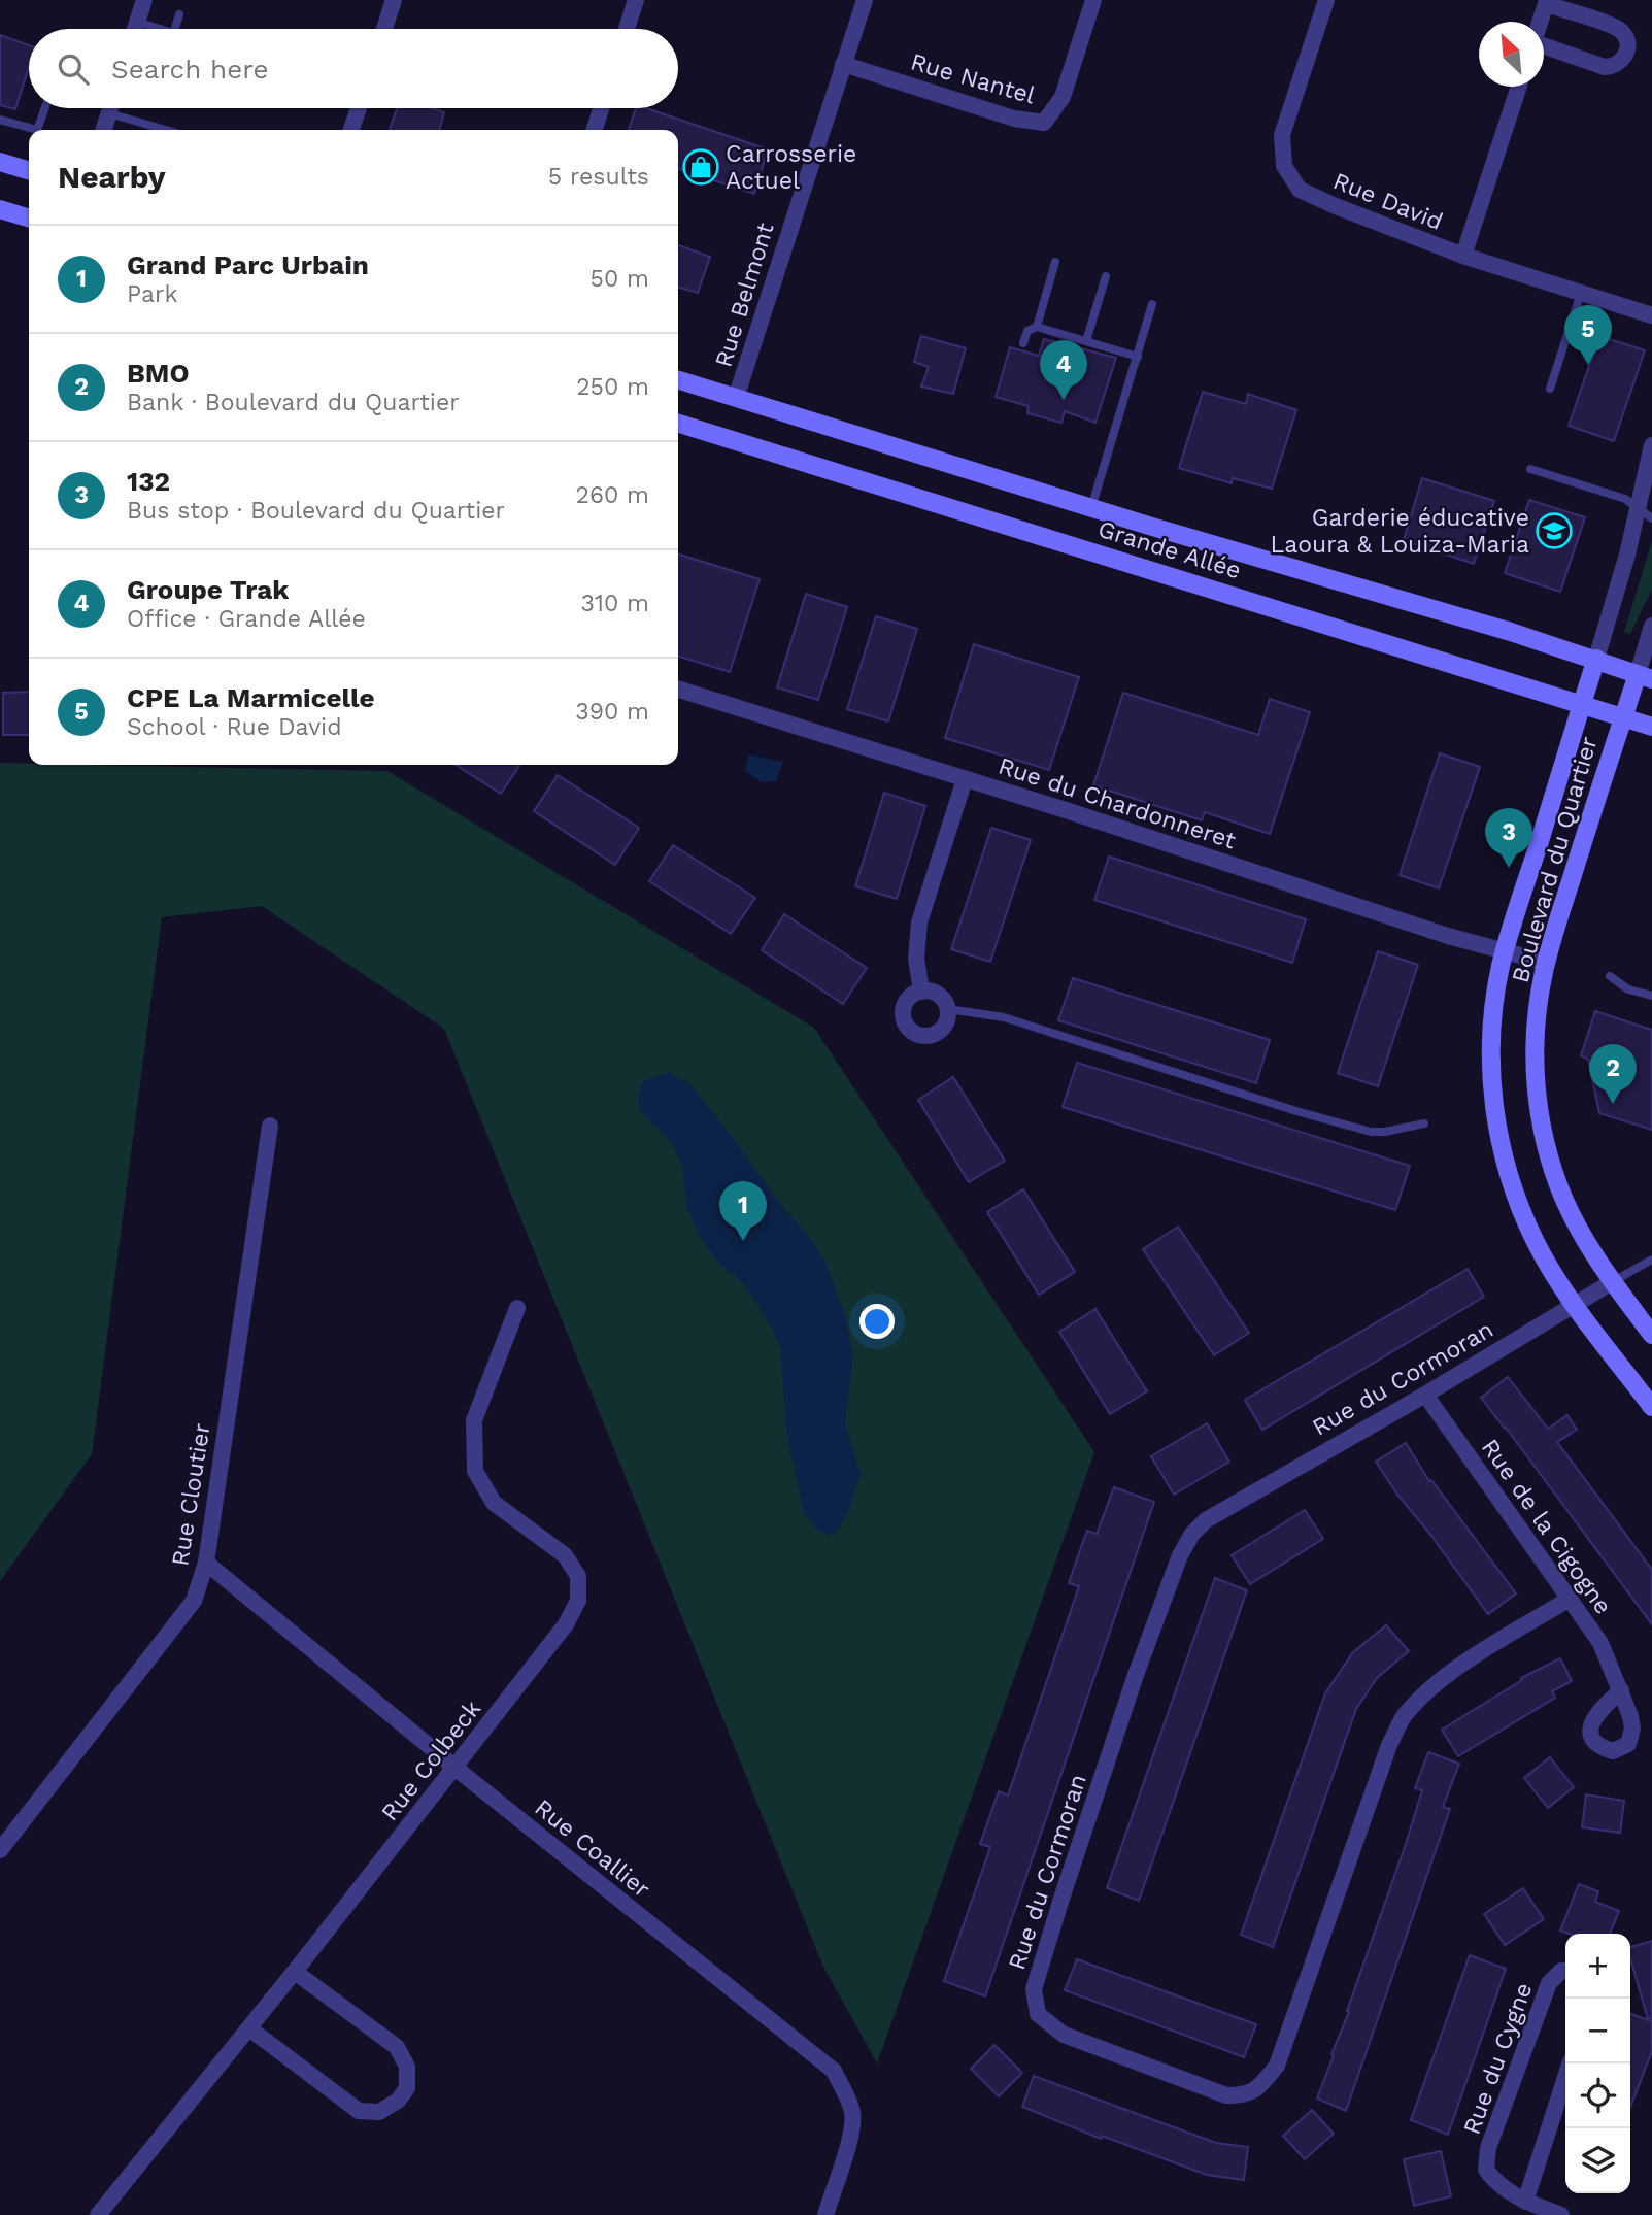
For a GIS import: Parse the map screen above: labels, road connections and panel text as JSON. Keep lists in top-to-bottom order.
{
  "streets": {
    "main road": ["Grande Allée", "Boulevard du Quartier"],
    "street": [
      "Rue Nantel",
      "Rue David",
      "Rue Belmont",
      "Rue du Chardonneret",
      "Rue du Cormoran",
      "Rue Cloutier",
      "Rue de la Cigogne",
      "Rue Colbeck",
      "Rue Coallier",
      "Rue du Cygne"
    ]
  },
  "crossings": [
    ["Rue Nantel", "Rue Belmont"],
    ["Rue Belmont", "Grande Allée"],
    ["Grande Allée", "Boulevard du Quartier"],
    ["Rue du Chardonneret", "Boulevard du Quartier"],
    ["Boulevard du Quartier", "Rue du Cormoran"],
    ["Rue du Cormoran", "Rue de la Cigogne"],
    ["Rue Cloutier", "Rue Coallier"],
    ["Rue Colbeck", "Rue Coallier"]
  ],
  "places": {
    "shop": ["Carrosserie Actuel"],
    "school or university": ["Garderie éducative Laoura & Louiza-Maria"]
  },
  "north": "top left",
  "page": {
    "search": "Search here",
    "heading": ["Nearby", "5 results"],
    "list": [
      {
        "mark": "1",
        "name": "Grand Parc Urbain",
        "note": "Park",
        "value": "50 m"
      },
      {
        "mark": "2",
        "name": "BMO",
        "note": "Bank · Boulevard du Quartier",
        "value": "250 m"
      },
      {
        "mark": "3",
        "name": "132",
        "note": "Bus stop · Boulevard du Quartier",
        "value": "260 m"
      },
      {
        "mark": "4",
        "name": "Groupe Trak",
        "note": "Office · Grande Allée",
        "value": "310 m"
      },
      {
        "mark": "5",
        "name": "CPE La Marmicelle",
        "note": "School · Rue David",
        "value": "390 m"
      }
    ],
    "pins": [
      "5",
      "4",
      "3",
      "2",
      "1"
    ],
    "map_buttons": ["+", "−"]
  }
}
